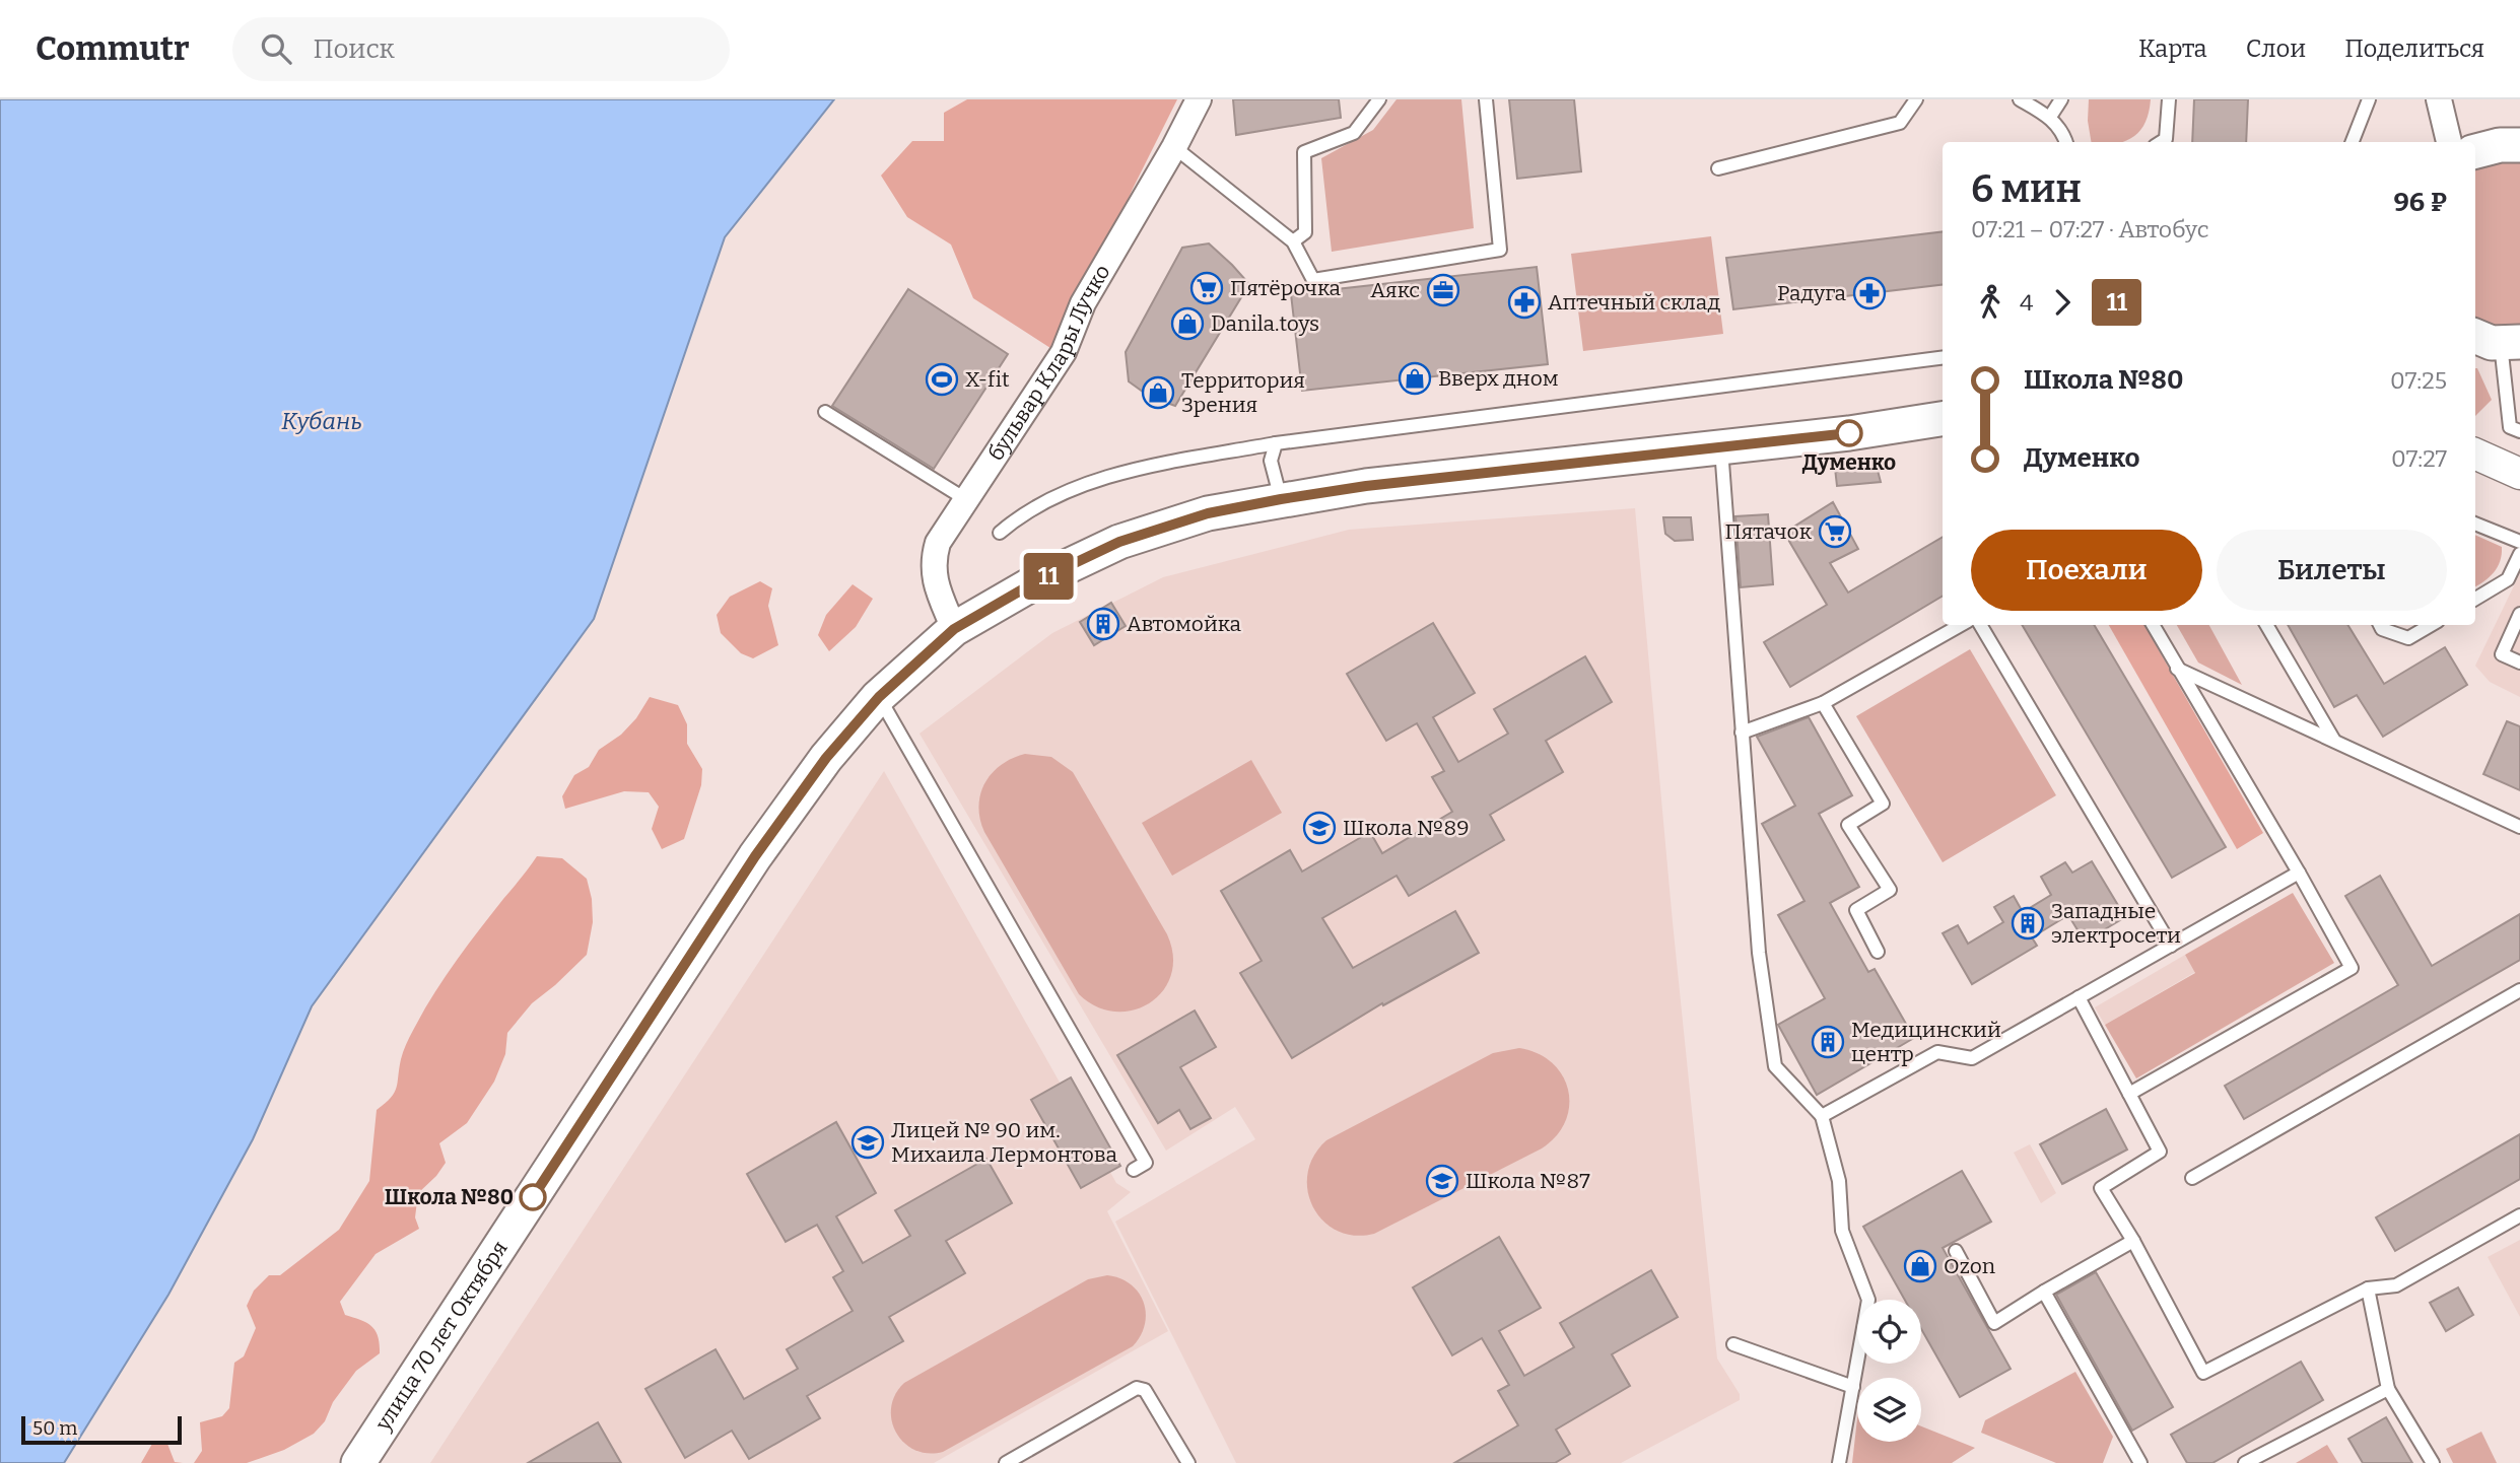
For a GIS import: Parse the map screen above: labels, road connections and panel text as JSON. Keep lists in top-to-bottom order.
{
  "streets": {
    "main road": ["улица 70 лет Октября"],
    "street": ["бульвар Клары Лучко"]
  },
  "crossings": [
    ["бульвар Клары Лучко", "улица 70 лет Октября"]
  ],
  "water": ["Кубань"],
  "places": {
    "supermarket": ["Пятёрочка", "Пятачок"],
    "office": ["Аякс"],
    "pharmacy": ["Радуга", "Аптечный склад"],
    "shop": [
      "Danila.toys",
      "Вверх дном",
      "Территория Зрения",
      "Ozon"
    ],
    "sports": ["X-fit"],
    "other": ["Думенко", "Школа №80"],
    "building": ["Автомойка", "Западные электросети", "Медицинский центр"],
    "school or university": ["Школа №89", "Лицей № 90 им. Михаила Лермонтова", "Школа №87"]
  },
  "lines": ["bus line 11"],
  "scale_bar": "50 m",
  "page": {
    "header": "Commutr",
    "search": "Поиск",
    "nav": ["Карта", "Слои", "Поделиться"],
    "on_map": "11",
    "heading": ["6 мин", "07:21 – 07:27 · Автобус", "96 ₽"],
    "legs": ["4", "11"],
    "list": [
      {
        "name": "Школа №80",
        "value": "07:25"
      },
      {
        "name": "Думенко",
        "value": "07:27"
      }
    ],
    "buttons": ["Поехали", "Билеты"],
    "scale": "50 m"
  }
}
